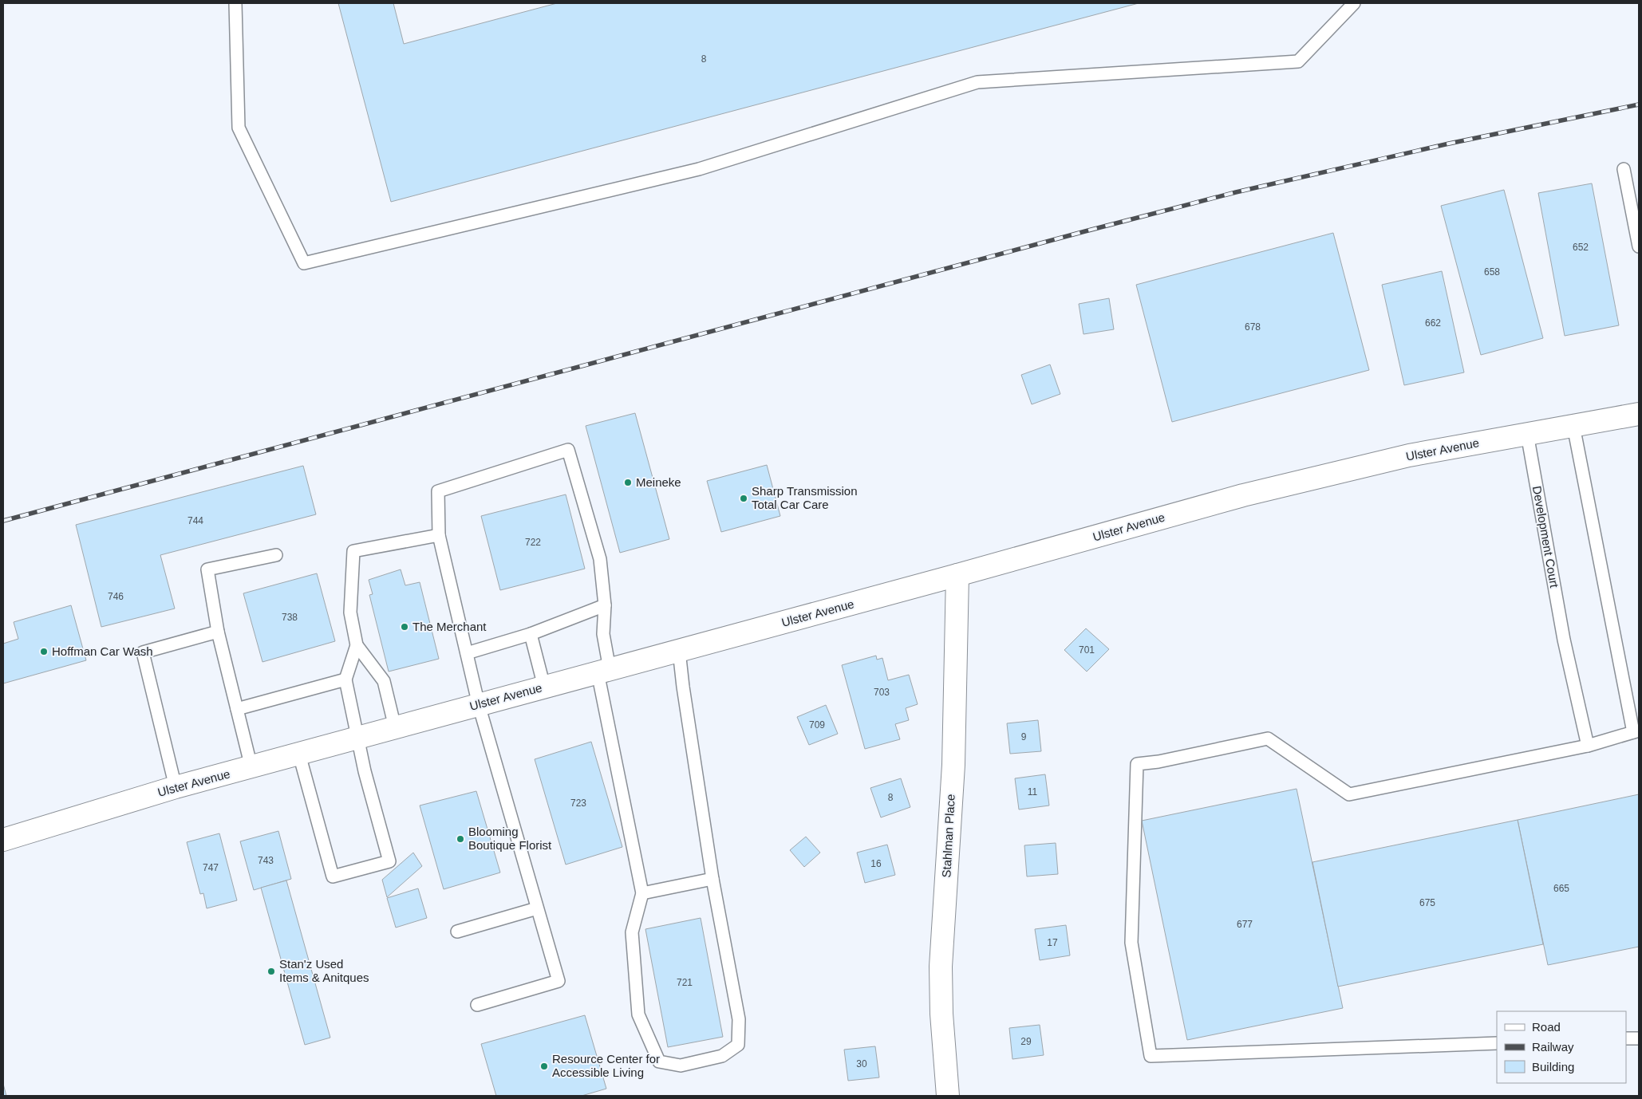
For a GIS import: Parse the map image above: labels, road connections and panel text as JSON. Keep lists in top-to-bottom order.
{
  "streets": {
    "main road": ["Ulster Avenue", "Stahlman Place"],
    "lane": ["Development Court"]
  },
  "crossings": [
    ["Ulster Avenue", "Development Court"],
    ["Ulster Avenue", "Stahlman Place"]
  ],
  "places": [
    "Meineke",
    "Sharp Transmission Total Car Care",
    "The Merchant",
    "Hoffman Car Wash",
    "Blooming Boutique Florist",
    "Stan'z Used Items & Anitques",
    "Resource Center for Accessible Living"
  ],
  "house_numbers": [
    "8",
    "652",
    "658",
    "662",
    "678",
    "744",
    "722",
    "746",
    "738",
    "701",
    "703",
    "709",
    "9",
    "11",
    "8",
    "723",
    "743",
    "16",
    "747",
    "665",
    "675",
    "677",
    "17",
    "721",
    "29",
    "30"
  ],
  "legend": ["Road", "Railway", "Building"]
}
